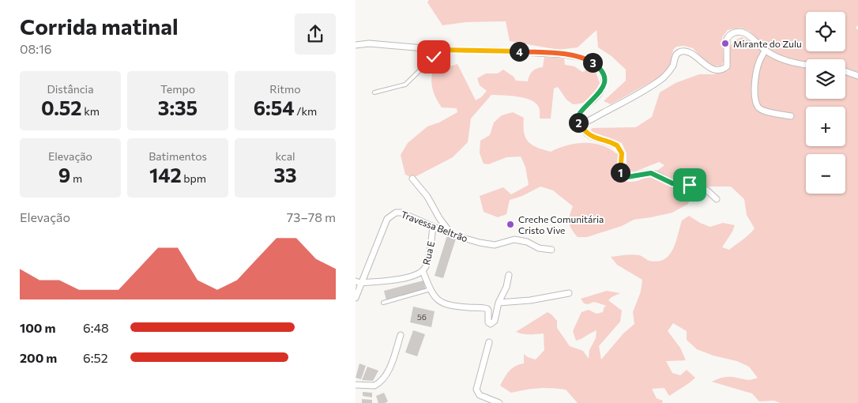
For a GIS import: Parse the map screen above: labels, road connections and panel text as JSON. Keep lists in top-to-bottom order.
{
  "streets": {
    "street": ["Travessa Beltrão", "Rua E"]
  },
  "crossings": [
    ["Travessa Beltrão", "Rua E"]
  ],
  "places": ["Mirante do Zulu", "Creche Comunitária Cristo Vive"],
  "house_numbers": ["56"],
  "page": {
    "heading": ["Corrida matinal", "08:16"],
    "map_buttons": ["+", "−"],
    "pins": [
      "4",
      "3",
      "2",
      "1"
    ],
    "stats": [
      ["Distância", "0.52 km"],
      ["Tempo", "3:35"],
      ["Ritmo", "6:54 /km"],
      ["Elevação", "9 m"],
      ["Batimentos", "142 bpm"],
      ["kcal", "33"]
    ],
    "chart": ["Elevação", "73–78 m"],
    "list": [
      {
        "name": "100 m",
        "note": "6:48"
      },
      {
        "name": "200 m",
        "note": "6:52"
      }
    ]
  }
}
